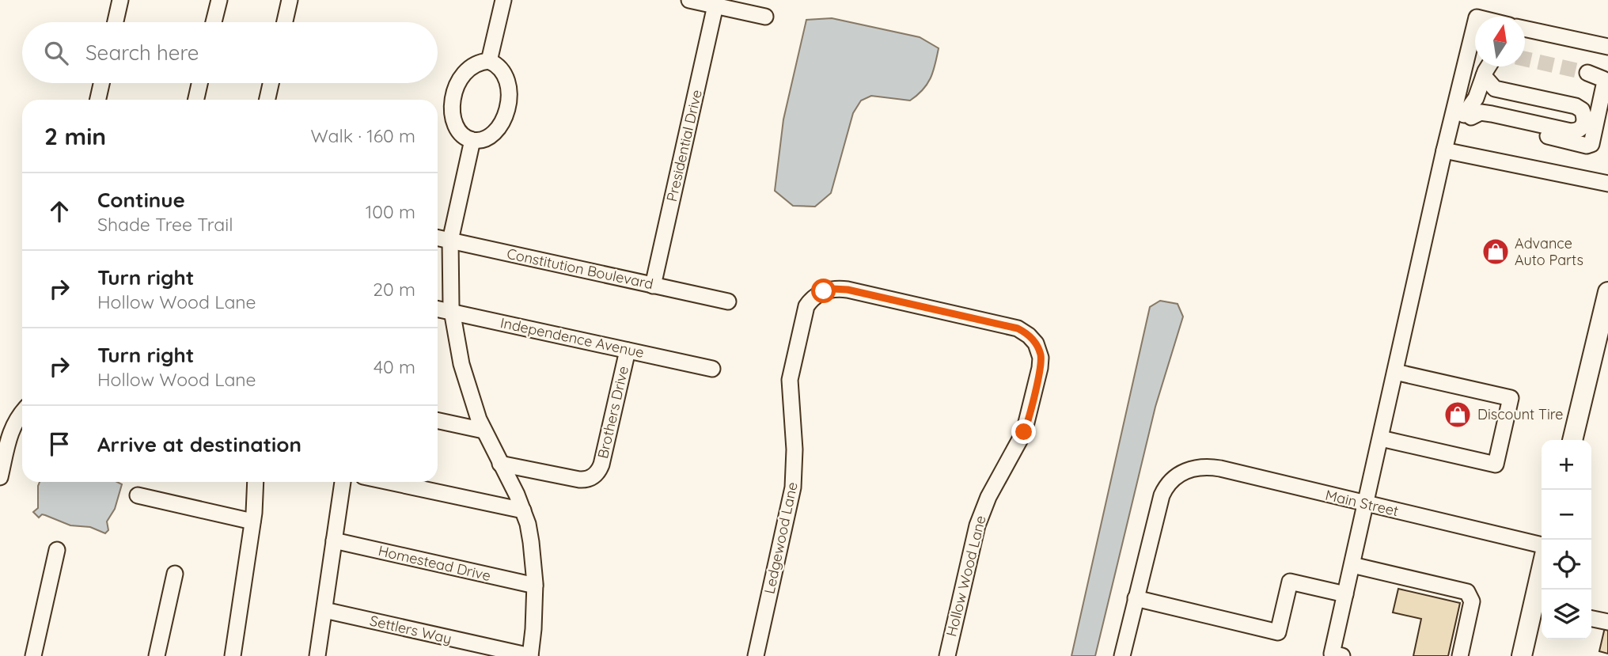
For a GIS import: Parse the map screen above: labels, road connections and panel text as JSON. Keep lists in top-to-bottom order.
{
  "streets": {
    "street": [
      "Presidential Drive",
      "Constitution Boulevard",
      "Independence Avenue",
      "Brothers Drive",
      "Main Street",
      "Ledgewood Lane",
      "Homestead Drive",
      "Hollow Wood Lane",
      "Settlers Way"
    ]
  },
  "crossings": [
    ["Presidential Drive", "Constitution Boulevard"],
    ["Independence Avenue", "Brothers Drive"],
    ["Ledgewood Lane", "Hollow Wood Lane"]
  ],
  "places": {
    "shop": ["Advance Auto Parts", "Discount Tire"]
  },
  "north": "top",
  "page": {
    "search": "Search here",
    "heading": ["2 min", "Walk · 160 m"],
    "list": [
      ["Continue", "Shade Tree Trail", "100 m"],
      ["Turn right", "Hollow Wood Lane", "20 m"],
      ["Turn right", "Hollow Wood Lane", "40 m"],
      "Arrive at destination"
    ],
    "map_buttons": ["+", "−"]
  }
}
